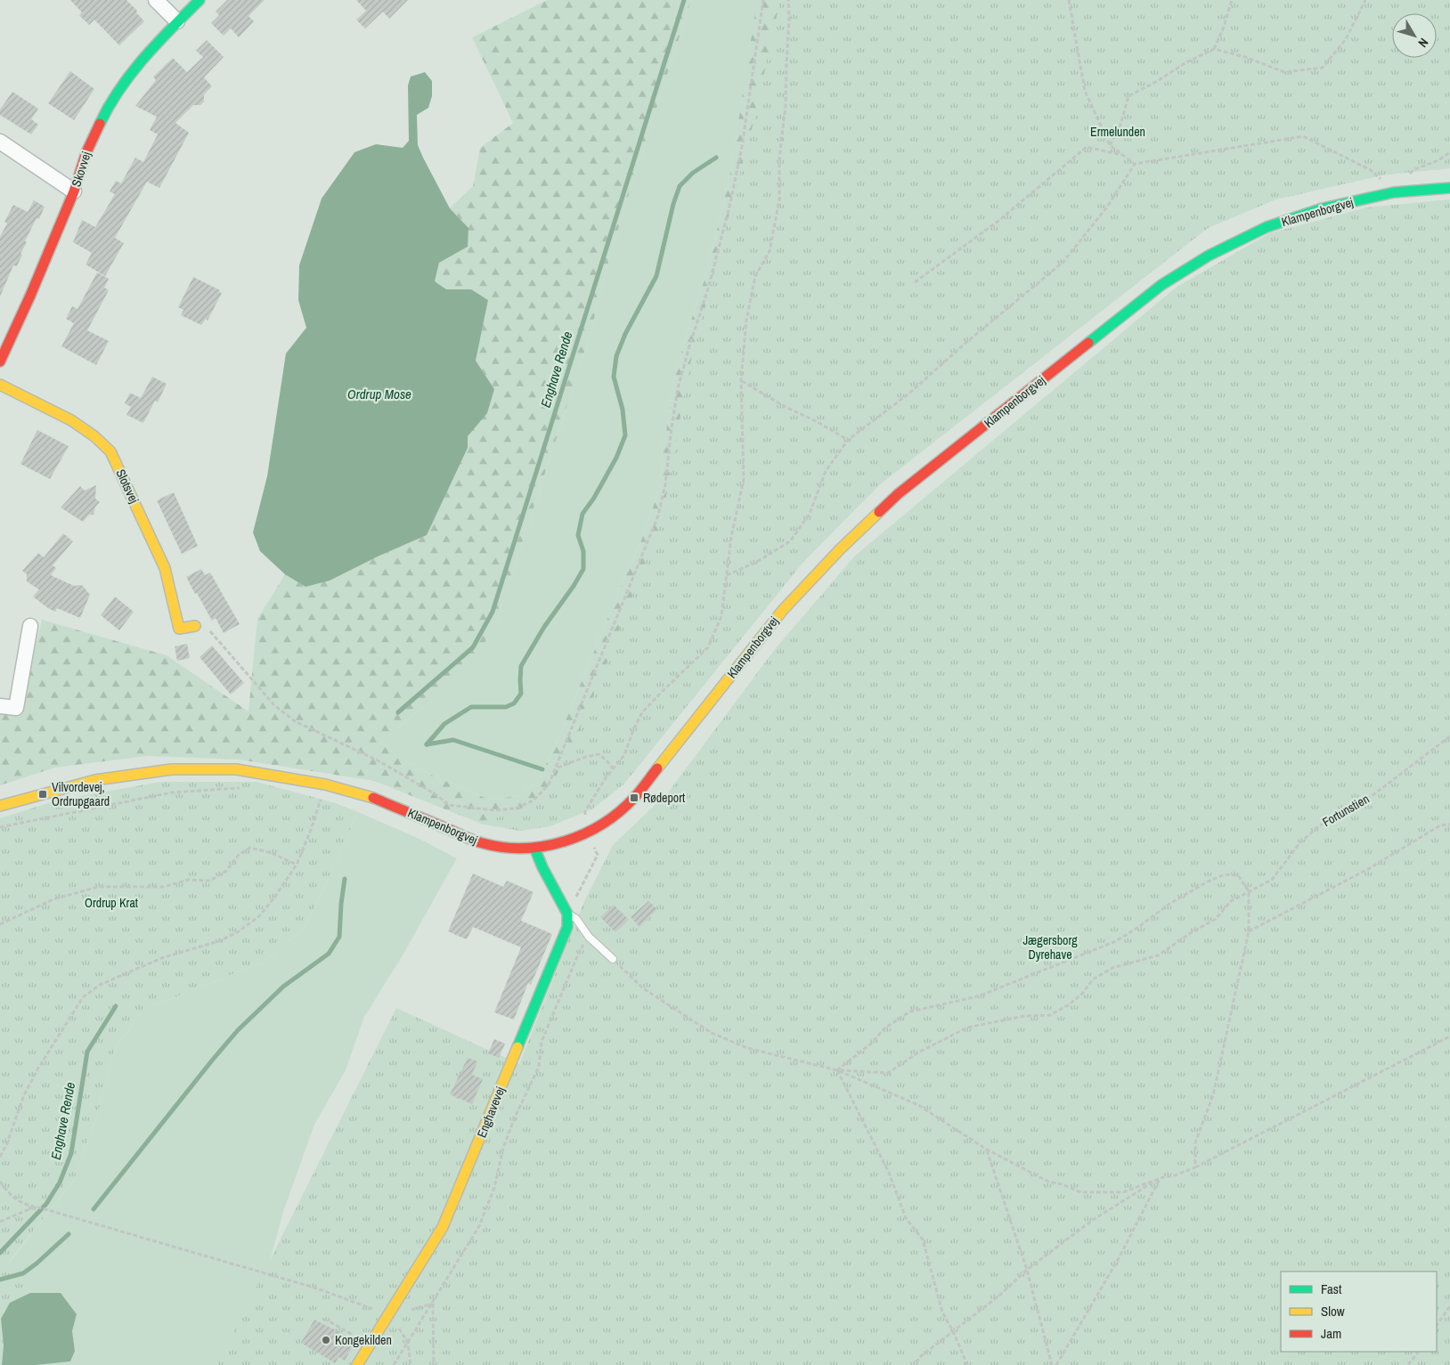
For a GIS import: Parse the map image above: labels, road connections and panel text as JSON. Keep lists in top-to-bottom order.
{
  "streets": {
    "street": [
      "Skovvej",
      "Klampenborgvej",
      "Slotsvej",
      "Enghavevej"
    ],
    "path": ["Fortunstien"]
  },
  "water": ["Enghave Rende", "Ordrup Mose"],
  "parks": ["Ermelunden", "Ordrup Krat", "Jægersborg Dyrehave"],
  "places": {
    "transit": ["Vilvordevej, Ordrupgaard", "Rødeport"],
    "other": ["Kongekilden"]
  },
  "legend": ["Fast", "Slow", "Jam"],
  "north": "bottom right"
}
